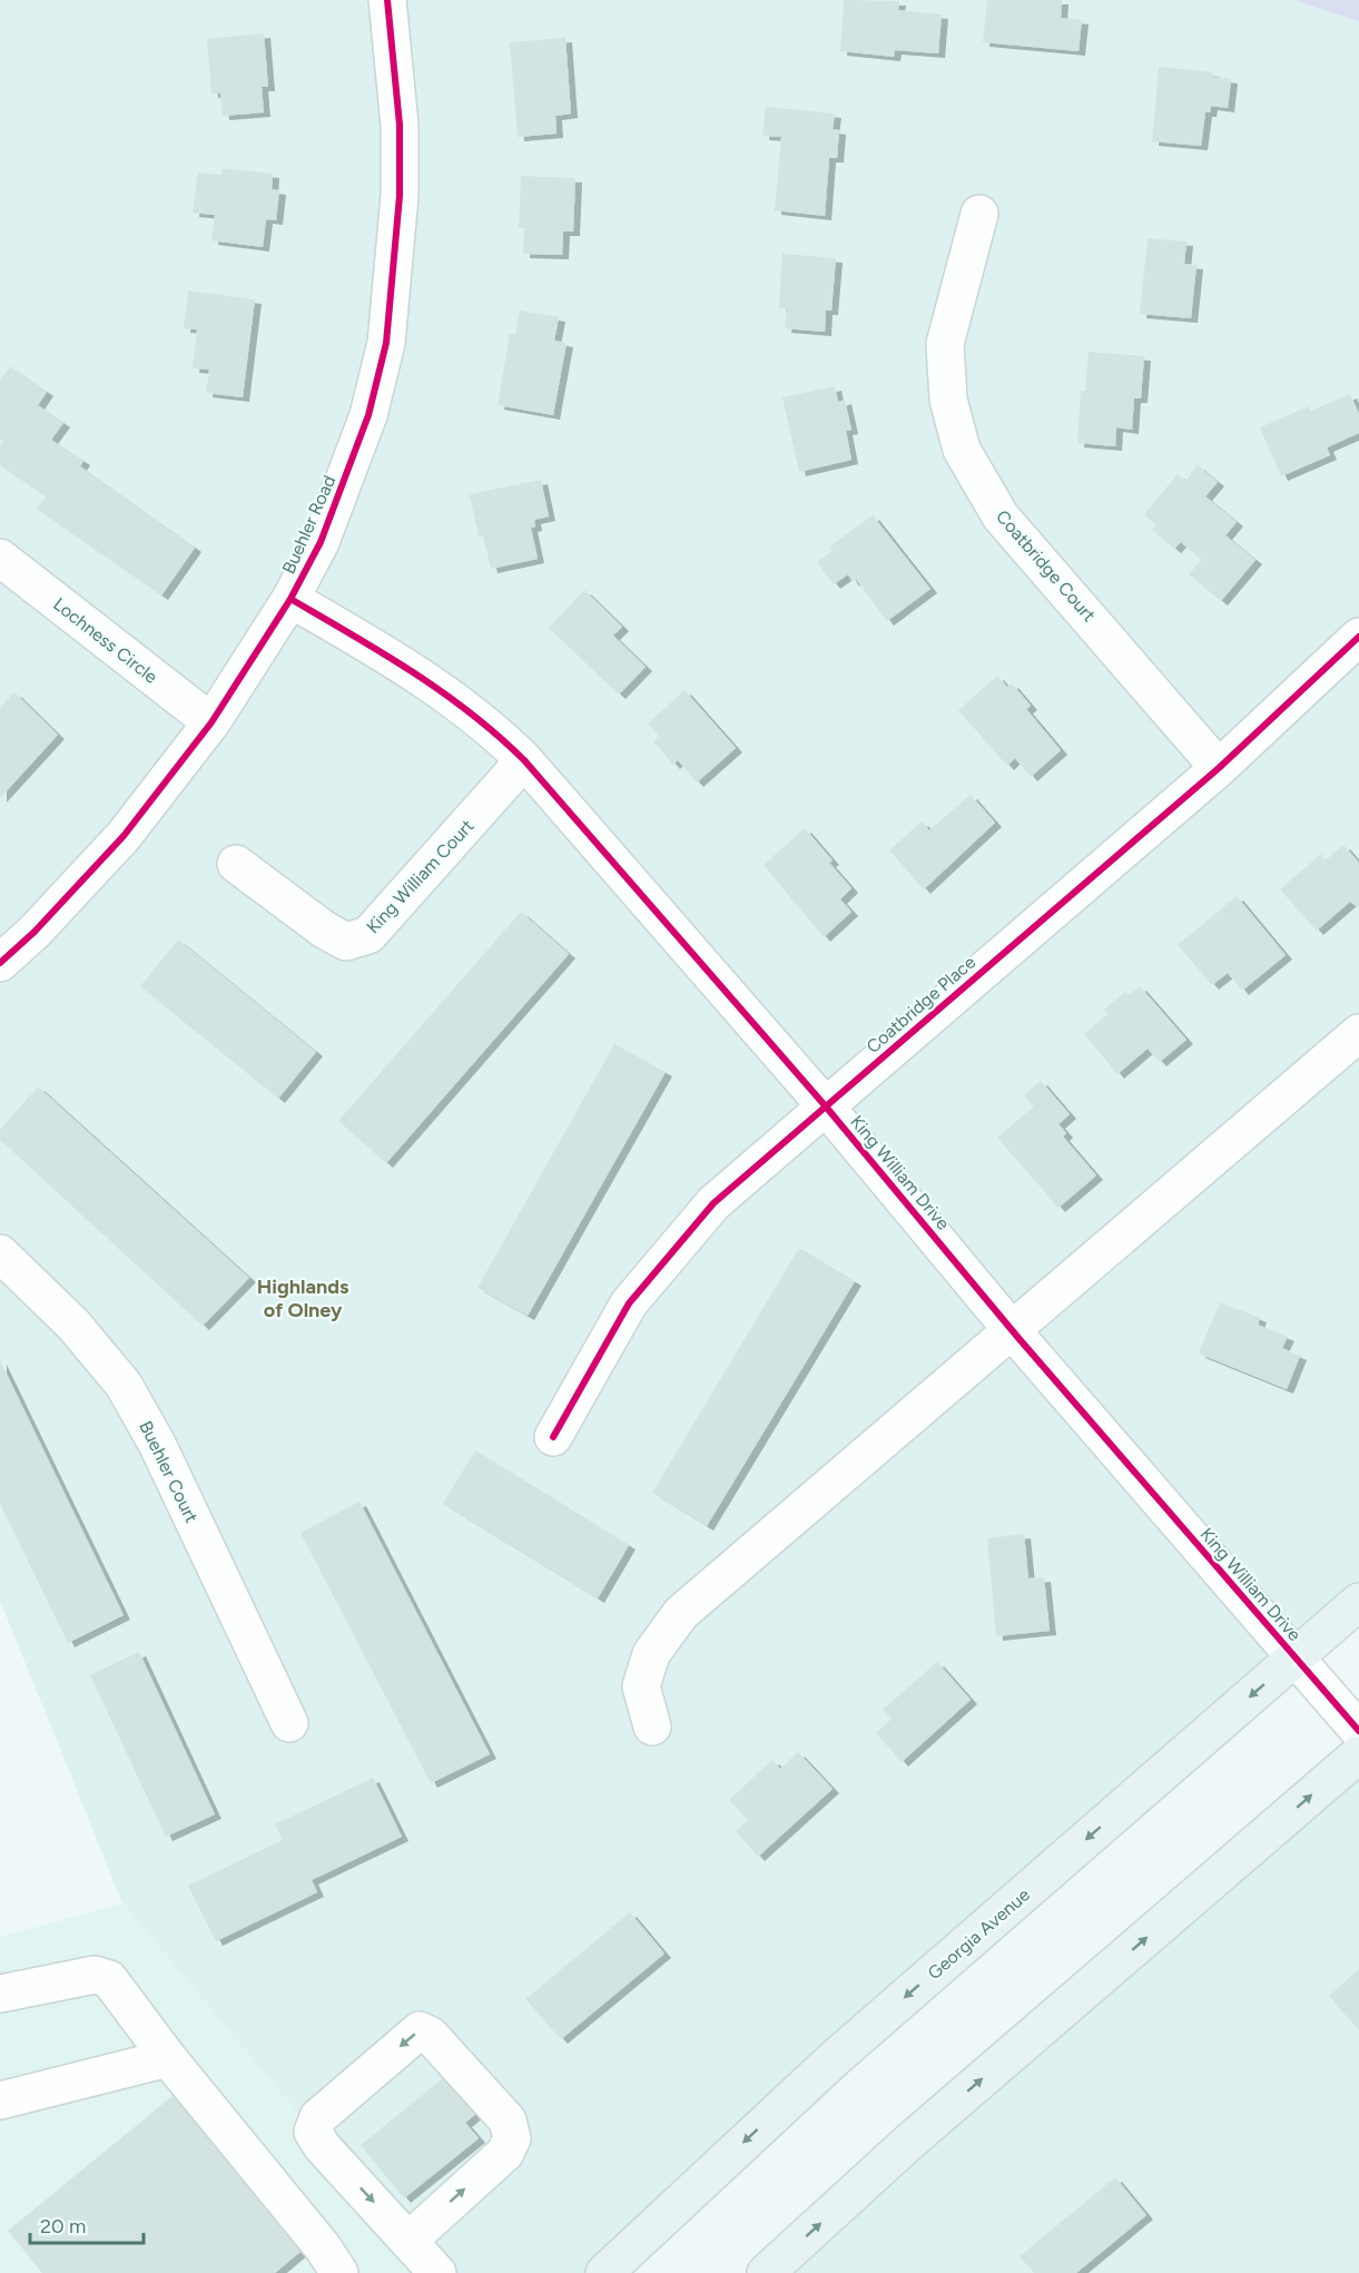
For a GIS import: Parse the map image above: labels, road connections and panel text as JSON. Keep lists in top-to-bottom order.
{
  "streets": {
    "main road": ["Georgia Avenue"],
    "street": [
      "Buehler Road",
      "Coatbridge Court",
      "Lochness Circle",
      "King William Court",
      "Coatbridge Place",
      "King William Drive",
      "Buehler Court"
    ]
  },
  "crossings": [
    ["Buehler Road", "Lochness Circle"],
    ["Buehler Road", "King William Drive"],
    ["Coatbridge Court", "Coatbridge Place"],
    ["King William Court", "King William Drive"],
    ["Coatbridge Place", "King William Drive"],
    ["King William Drive", "Georgia Avenue"]
  ],
  "districts": ["Highlands of Olney"],
  "scale_bar": "20 m"
}
